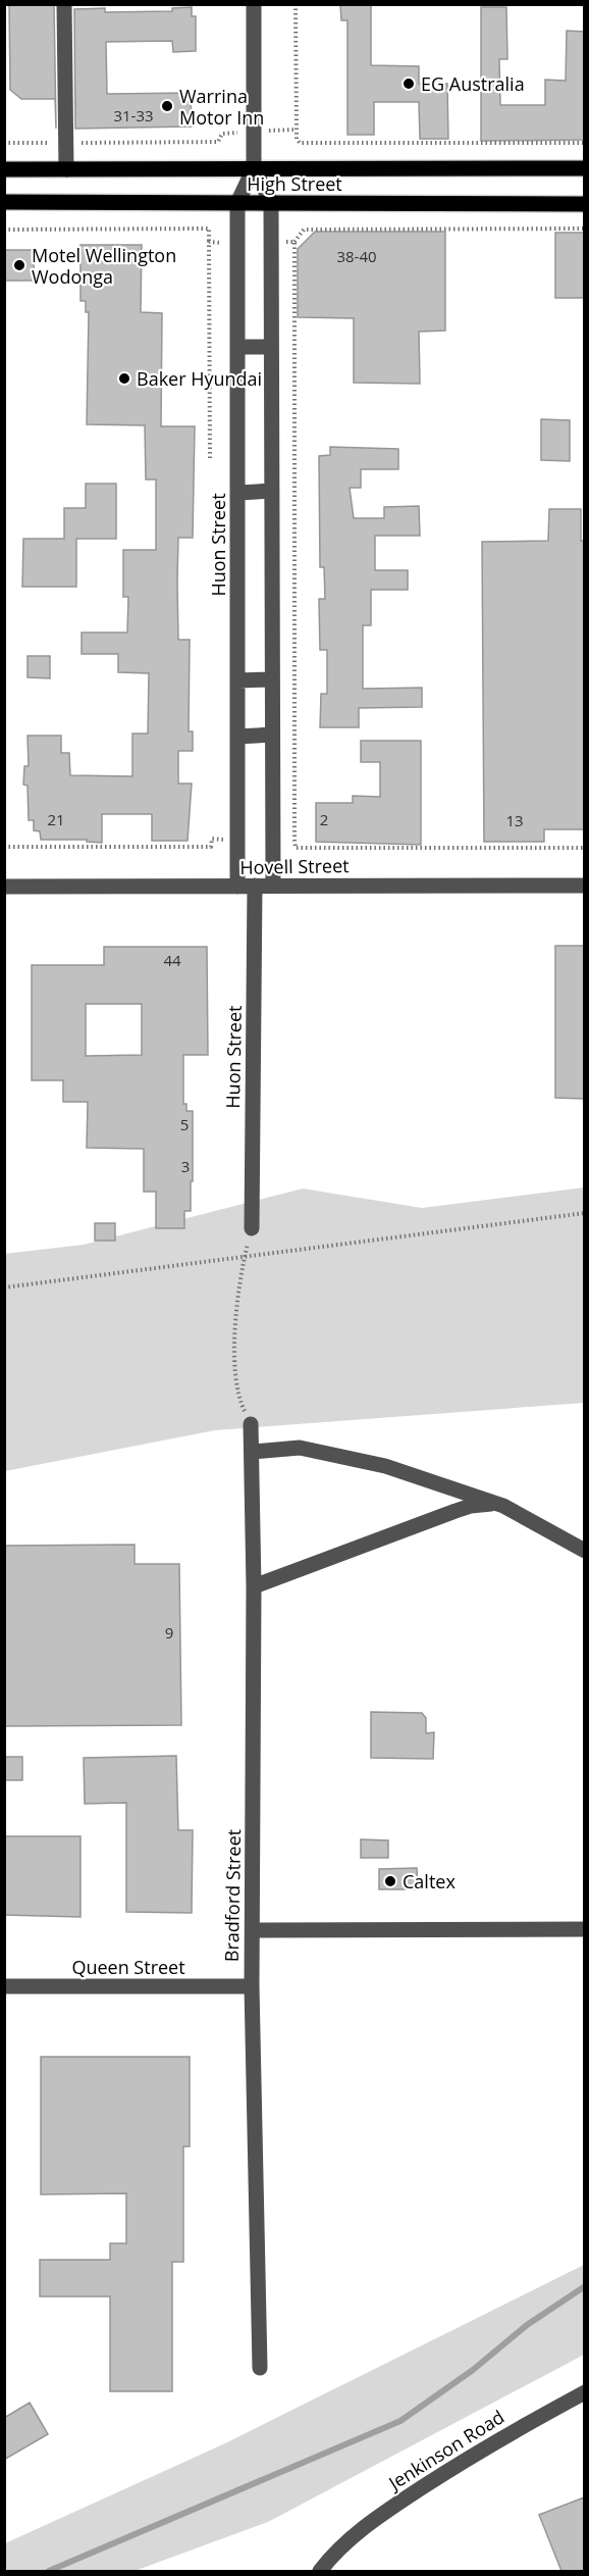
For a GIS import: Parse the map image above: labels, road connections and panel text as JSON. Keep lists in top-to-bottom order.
{
  "streets": {
    "main road": ["High Street"],
    "street": [
      "Huon Street",
      "Hovell Street",
      "Bradford Street",
      "Queen Street",
      "Jenkinson Road"
    ]
  },
  "crossings": [
    ["High Street", "Huon Street"],
    ["Huon Street", "Hovell Street"],
    ["Bradford Street", "Queen Street"]
  ],
  "places": [
    "EG Australia",
    "Warrina Motor Inn",
    "Motel Wellington Wodonga",
    "Baker Hyundai",
    "Caltex"
  ],
  "house_numbers": [
    "31-33",
    "38-40",
    "21",
    "2",
    "13",
    "44",
    "5",
    "3",
    "9"
  ]
}
